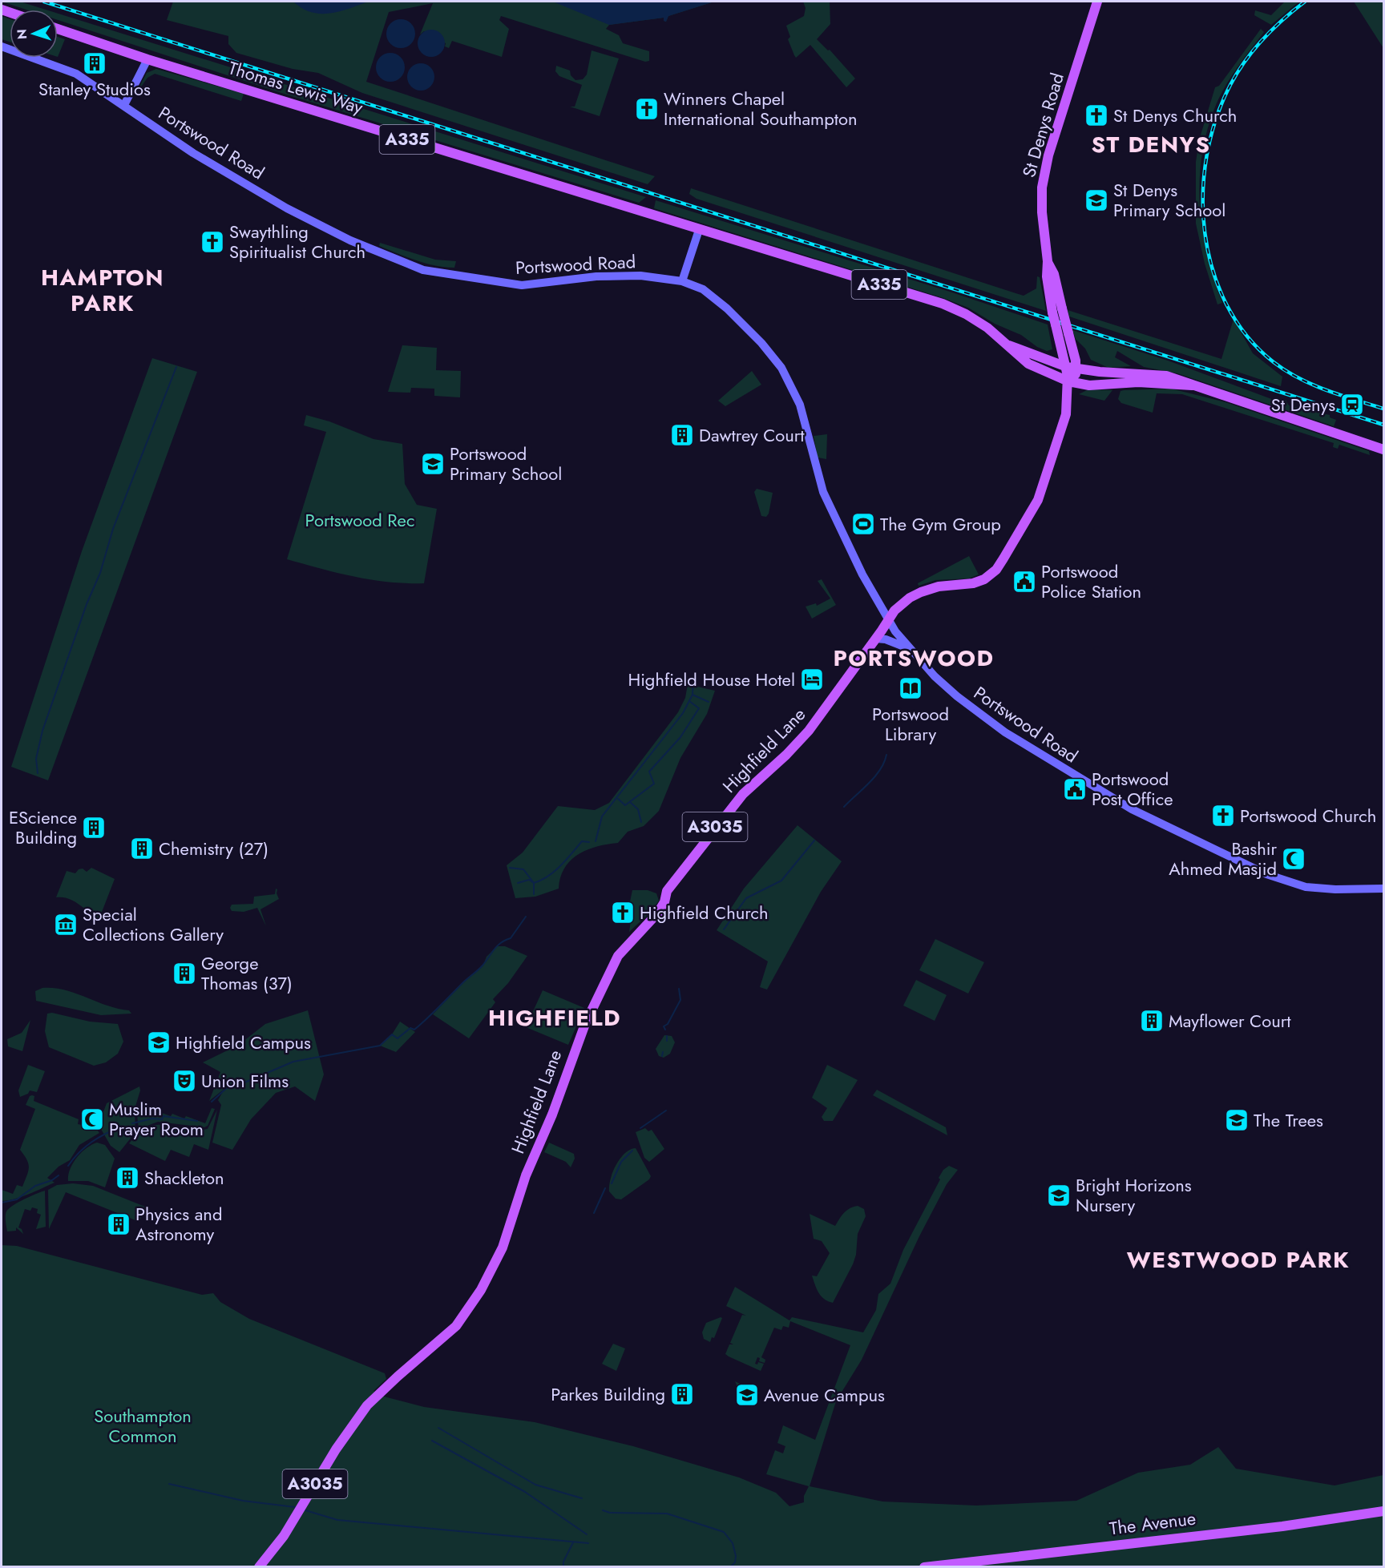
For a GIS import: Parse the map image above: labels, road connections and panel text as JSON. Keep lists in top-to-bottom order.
{
  "streets": {
    "main road": [
      "Thomas Lewis Way",
      "St Denys Road",
      "A335",
      "Highfield Lane",
      "A3035",
      "The Avenue"
    ],
    "street": ["Portswood Road"]
  },
  "crossings": [
    ["Thomas Lewis Way", "St Denys Road"],
    ["St Denys Road", "Portswood Road"],
    ["St Denys Road", "Highfield Lane"],
    ["Portswood Road", "Highfield Lane"]
  ],
  "districts": [
    "ST DENYS",
    "HAMPTON PARK",
    "PORTSWOOD",
    "HIGHFIELD",
    "WESTWOOD PARK"
  ],
  "parks": ["Portswood Rec", "Southampton Common"],
  "places": {
    "building": [
      "Stanley Studios",
      "Dawtrey Court",
      "EScience Building",
      "Chemistry (27)",
      "George Thomas (37)",
      "Mayflower Court",
      "Shackleton",
      "Physics and Astronomy",
      "Parkes Building"
    ],
    "church": [
      "Winners Chapel International Southampton",
      "St Denys Church",
      "Swaythling Spiritualist Church",
      "Portswood Church",
      "Highfield Church"
    ],
    "school or university": [
      "St Denys Primary School",
      "Portswood Primary School",
      "Highfield Campus",
      "The Trees",
      "Bright Horizons Nursery",
      "Avenue Campus"
    ],
    "station": ["St Denys"],
    "sports": ["The Gym Group"],
    "public building": ["Portswood Police Station", "Portswood Post Office"],
    "hotel": ["Highfield House Hotel"],
    "library": ["Portswood Library"],
    "mosque": ["Bashir Ahmed Masjid", "Muslim Prayer Room"],
    "museum": ["Special Collections Gallery"],
    "theatre": ["Union Films"]
  },
  "north": "left"
}
